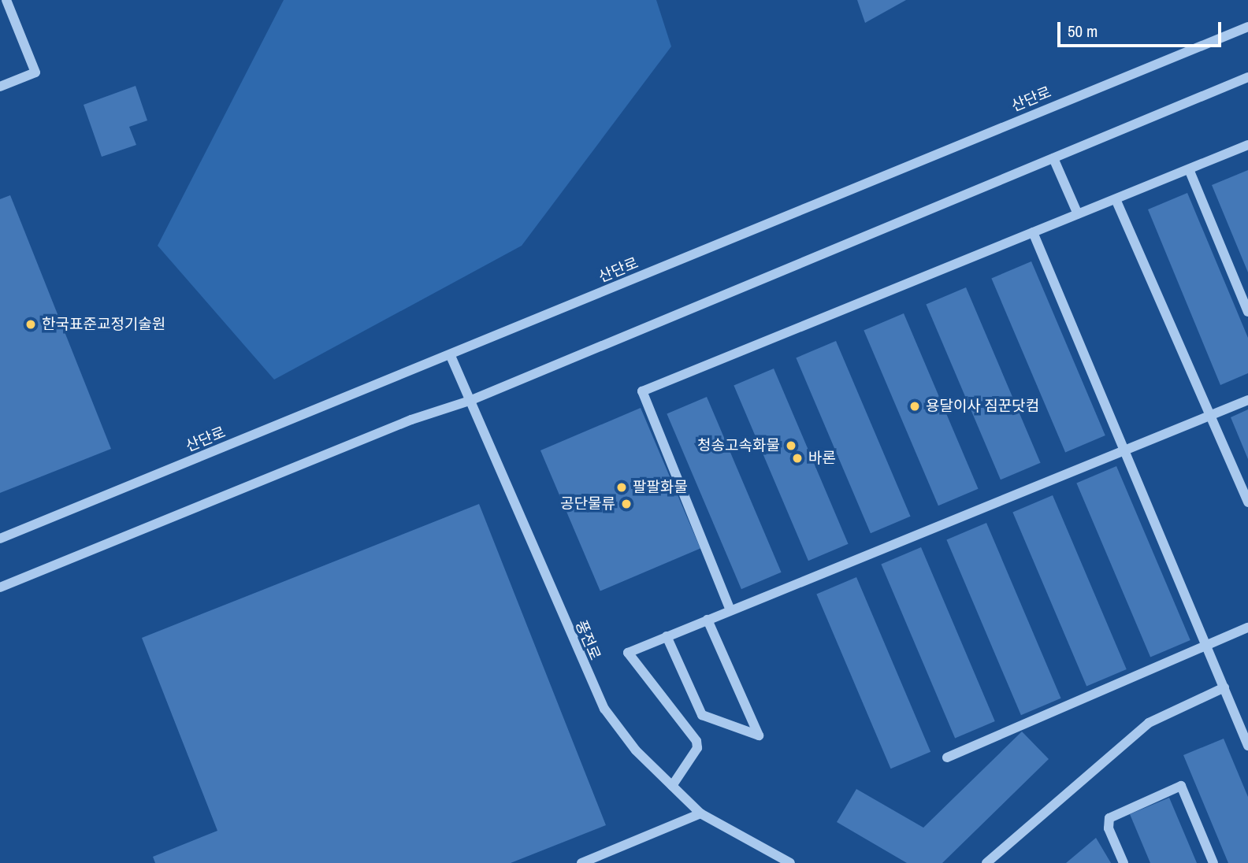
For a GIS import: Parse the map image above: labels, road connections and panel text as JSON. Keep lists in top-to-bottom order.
{
  "streets": {
    "street": ["산단로", "풍전로"]
  },
  "crossings": [
    ["산단로", "풍전로"]
  ],
  "places": [
    "한국표준교정기술원",
    "용달이사 짐꾼닷컴",
    "청송고속화물",
    "바론",
    "팔팔화물",
    "공단물류"
  ],
  "scale_bar": "50 m"
}
